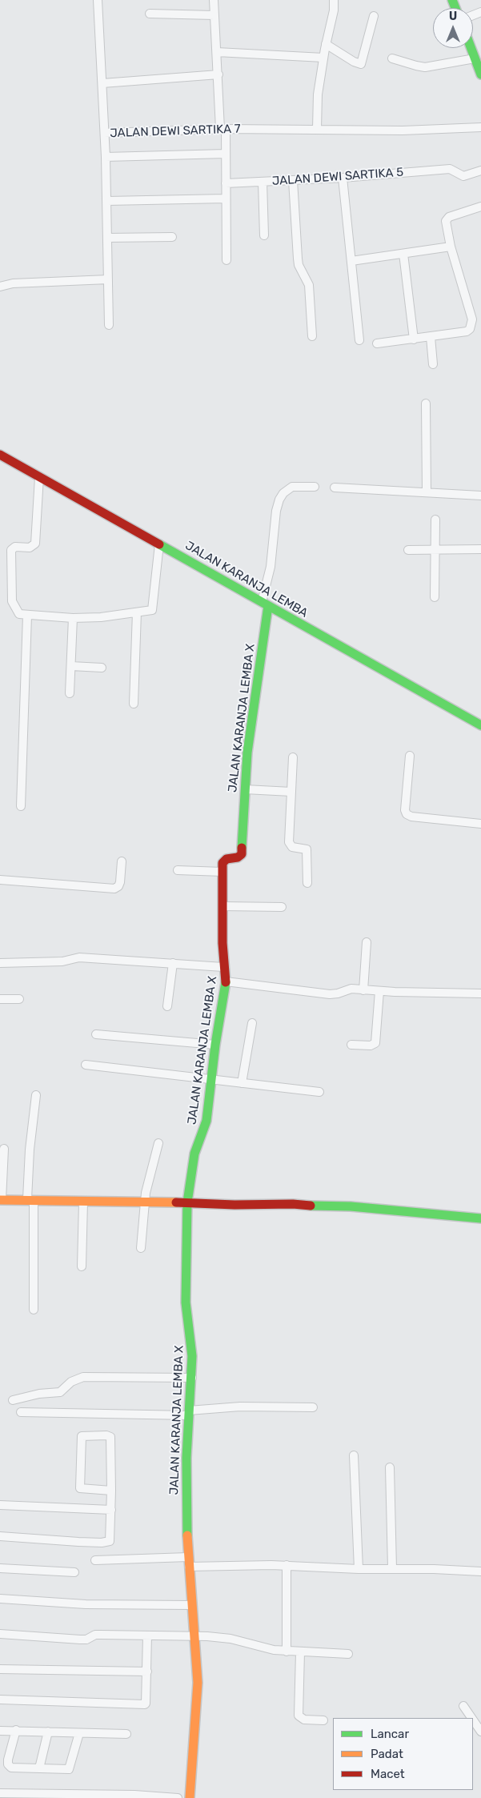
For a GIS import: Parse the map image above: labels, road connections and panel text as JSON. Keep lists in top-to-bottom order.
{
  "streets": {
    "street": [
      "JALAN DEWI SARTIKA 7",
      "JALAN DEWI SARTIKA 5",
      "JALAN KARANJA LEMBA",
      "JALAN KARANJA LEMBA X"
    ]
  },
  "crossings": [
    ["JALAN KARANJA LEMBA", "JALAN KARANJA LEMBA X"]
  ],
  "legend": ["Lancar", "Padat", "Macet"],
  "north": "top"
}
